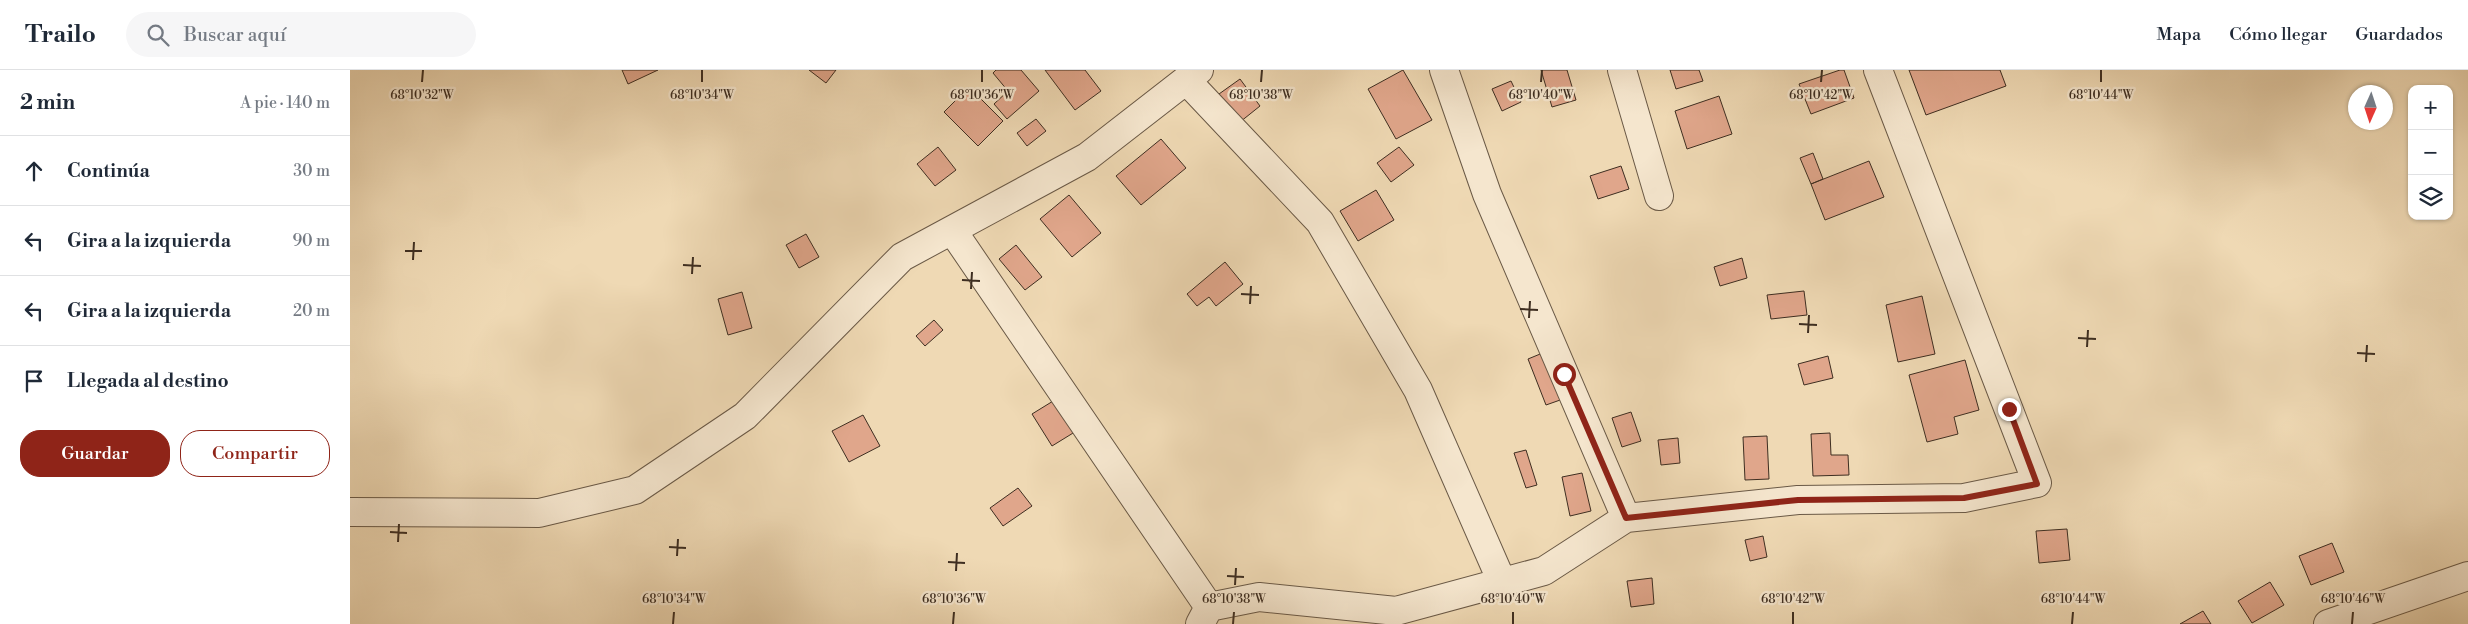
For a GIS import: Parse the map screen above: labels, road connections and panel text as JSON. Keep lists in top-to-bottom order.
{
  "north": "bottom",
  "page": {
    "header": "Trailo",
    "search": "Buscar aquí",
    "nav": ["Mapa", "Cómo llegar", "Guardados"],
    "heading": ["2 min", "A pie · 140 m"],
    "map_buttons": ["+", "−"],
    "list": [
      ["Continúa", "30 m"],
      ["Gira a la izquierda", "90 m"],
      ["Gira a la izquierda", "20 m"],
      "Llegada al destino"
    ],
    "buttons": ["Guardar", "Compartir"]
  },
  "coordinates": [
    "68°10'32\"W",
    "68°10'34\"W",
    "68°10'36\"W",
    "68°10'38\"W",
    "68°10'40\"W",
    "68°10'42\"W",
    "68°10'44\"W",
    "68°10'46\"W"
  ]
}
